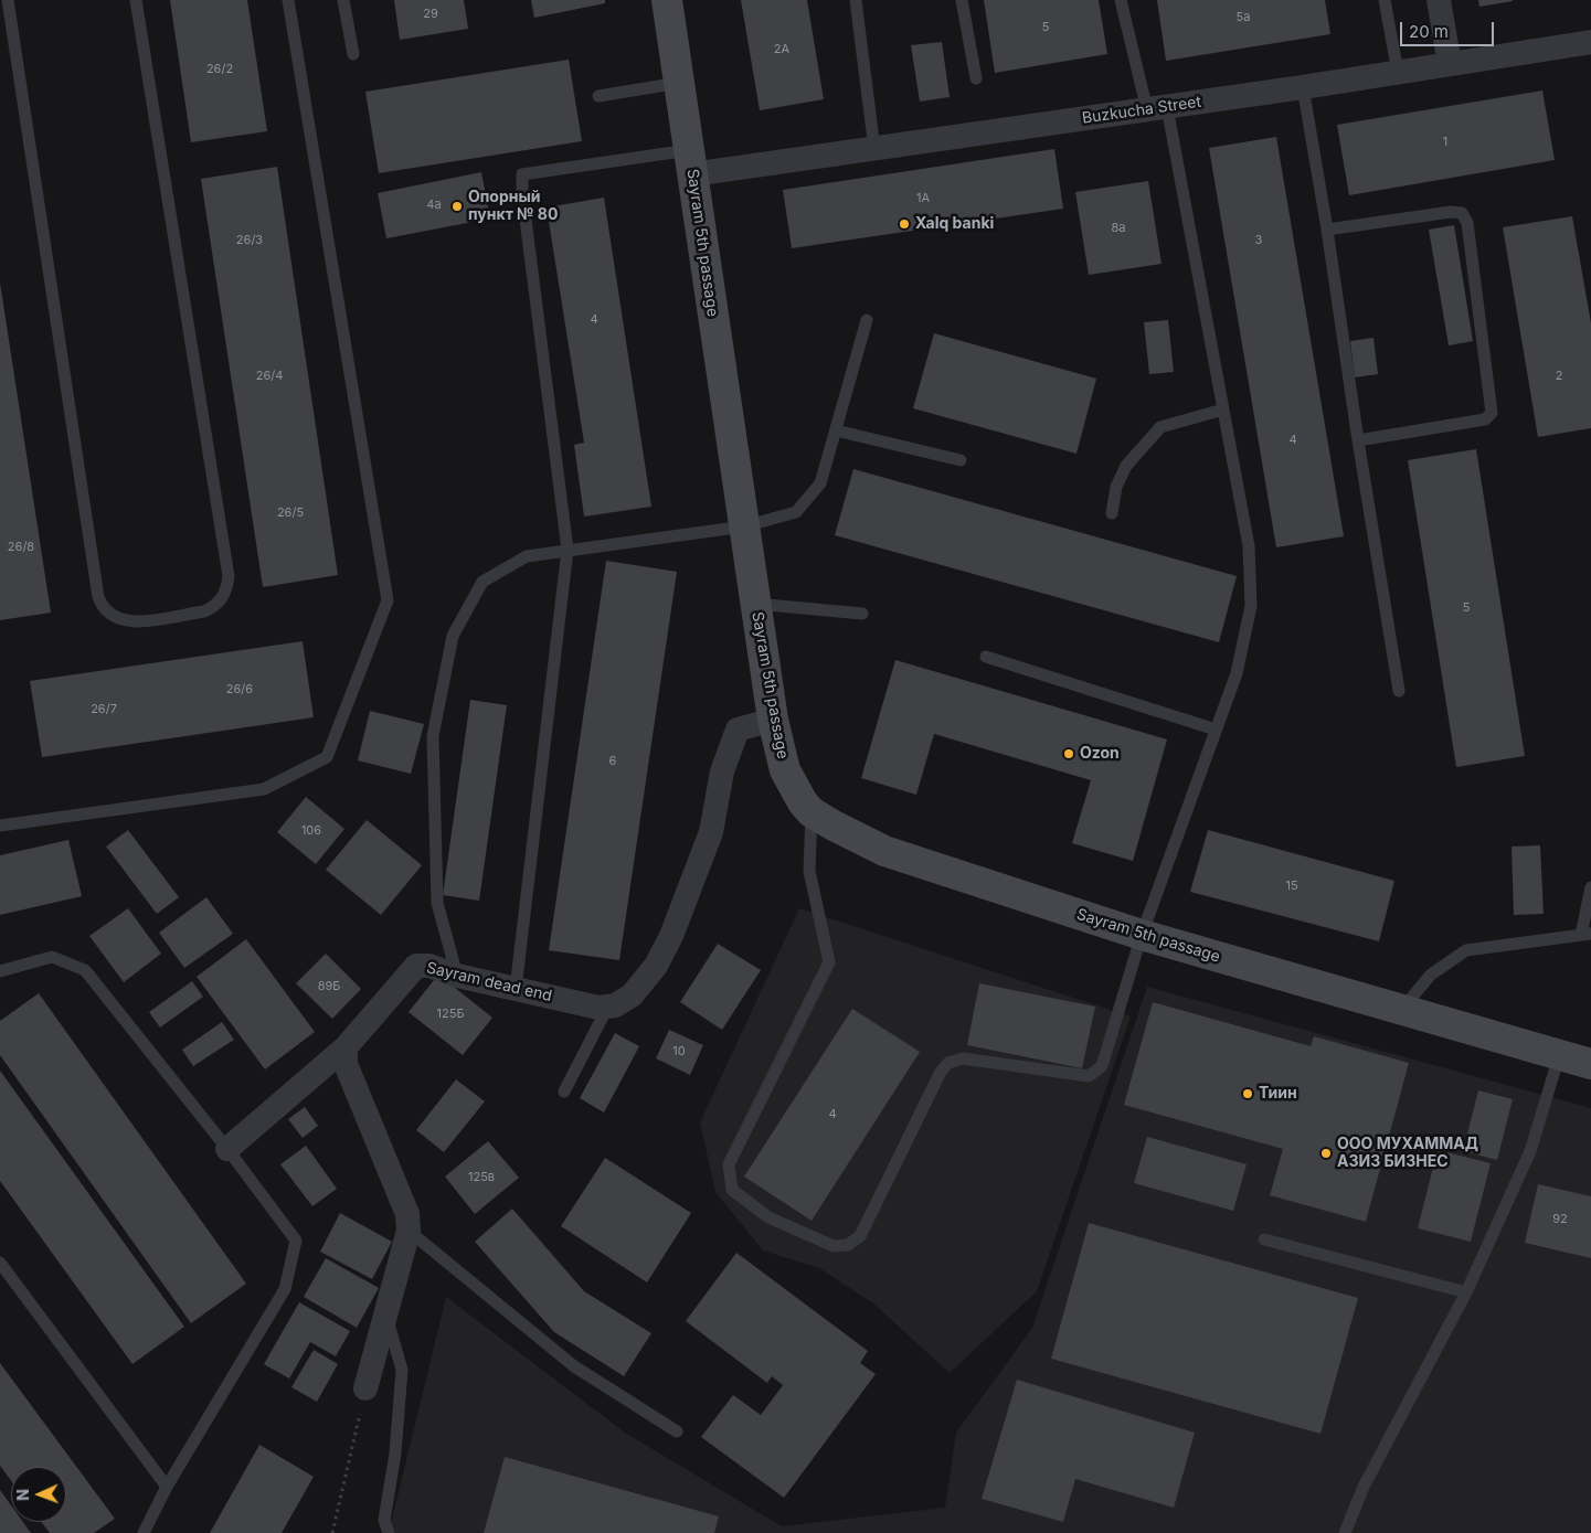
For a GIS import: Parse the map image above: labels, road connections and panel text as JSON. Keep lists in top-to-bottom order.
{
  "streets": {
    "street": ["Buzkucha Street", "Sayram 5th passage", "Sayram dead end"]
  },
  "crossings": [
    ["Buzkucha Street", "Sayram 5th passage"]
  ],
  "places": [
    "Опорный пункт № 80",
    "Xalq banki",
    "Ozon",
    "Тиин",
    "ООО МУХАММАД АЗИЗ БИЗНЕС"
  ],
  "house_numbers": [
    "29",
    "5а",
    "5",
    "2A",
    "26/2",
    "1",
    "1А",
    "4a",
    "8а",
    "26/3",
    "3",
    "4",
    "26/4",
    "2",
    "4",
    "26/5",
    "26/8",
    "5",
    "26/6",
    "26/7",
    "6",
    "106",
    "15",
    "89Б",
    "125Б",
    "10",
    "4",
    "125в",
    "92"
  ],
  "scale_bar": "20 m",
  "north": "left"
}
